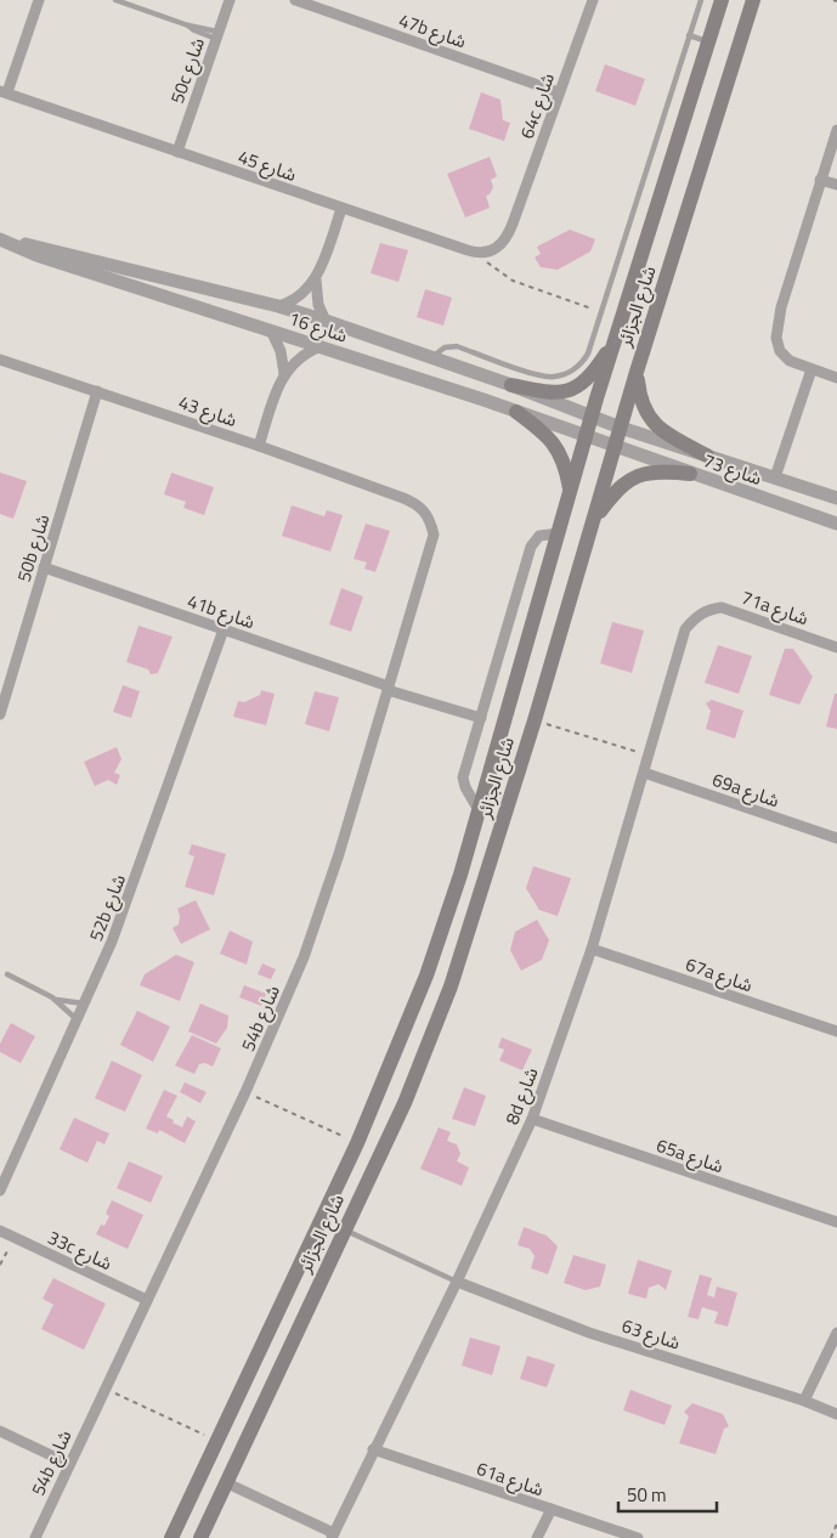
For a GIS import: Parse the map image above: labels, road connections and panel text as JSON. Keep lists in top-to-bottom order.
{
  "streets": {
    "main road": ["شارع الجزائر"],
    "street": [
      "47b شارع",
      "50c شارع",
      "64c شارع",
      "شارع 45",
      "شارع 16",
      "شارع 43",
      "شارع 73",
      "50b شارع",
      "71a شارع",
      "41b شارع",
      "69a شارع",
      "52b شارع",
      "67a شارع",
      "54b شارع",
      "8d شارع",
      "65a شارع",
      "33c شارع",
      "شارع 63",
      "61a شارع"
    ]
  },
  "crossings": [
    ["47b شارع", "64c شارع"],
    ["50c شارع", "شارع 45"],
    ["64c شارع", "شارع 45"],
    ["شارع الجزائر", "شارع 16"],
    ["شارع الجزائر", "شارع 73"],
    ["شارع 16", "شارع 73"],
    ["شارع 43", "50b شارع"],
    ["شارع 43", "54b شارع"],
    ["50b شارع", "41b شارع"],
    ["71a شارع", "8d شارع"],
    ["41b شارع", "52b شارع"],
    ["41b شارع", "54b شارع"],
    ["69a شارع", "8d شارع"],
    ["67a شارع", "8d شارع"],
    ["54b شارع", "33c شارع"],
    ["8d شارع", "65a شارع"],
    ["8d شارع", "شارع 63"],
    ["8d شارع", "61a شارع"]
  ],
  "scale_bar": "50 m"
}
